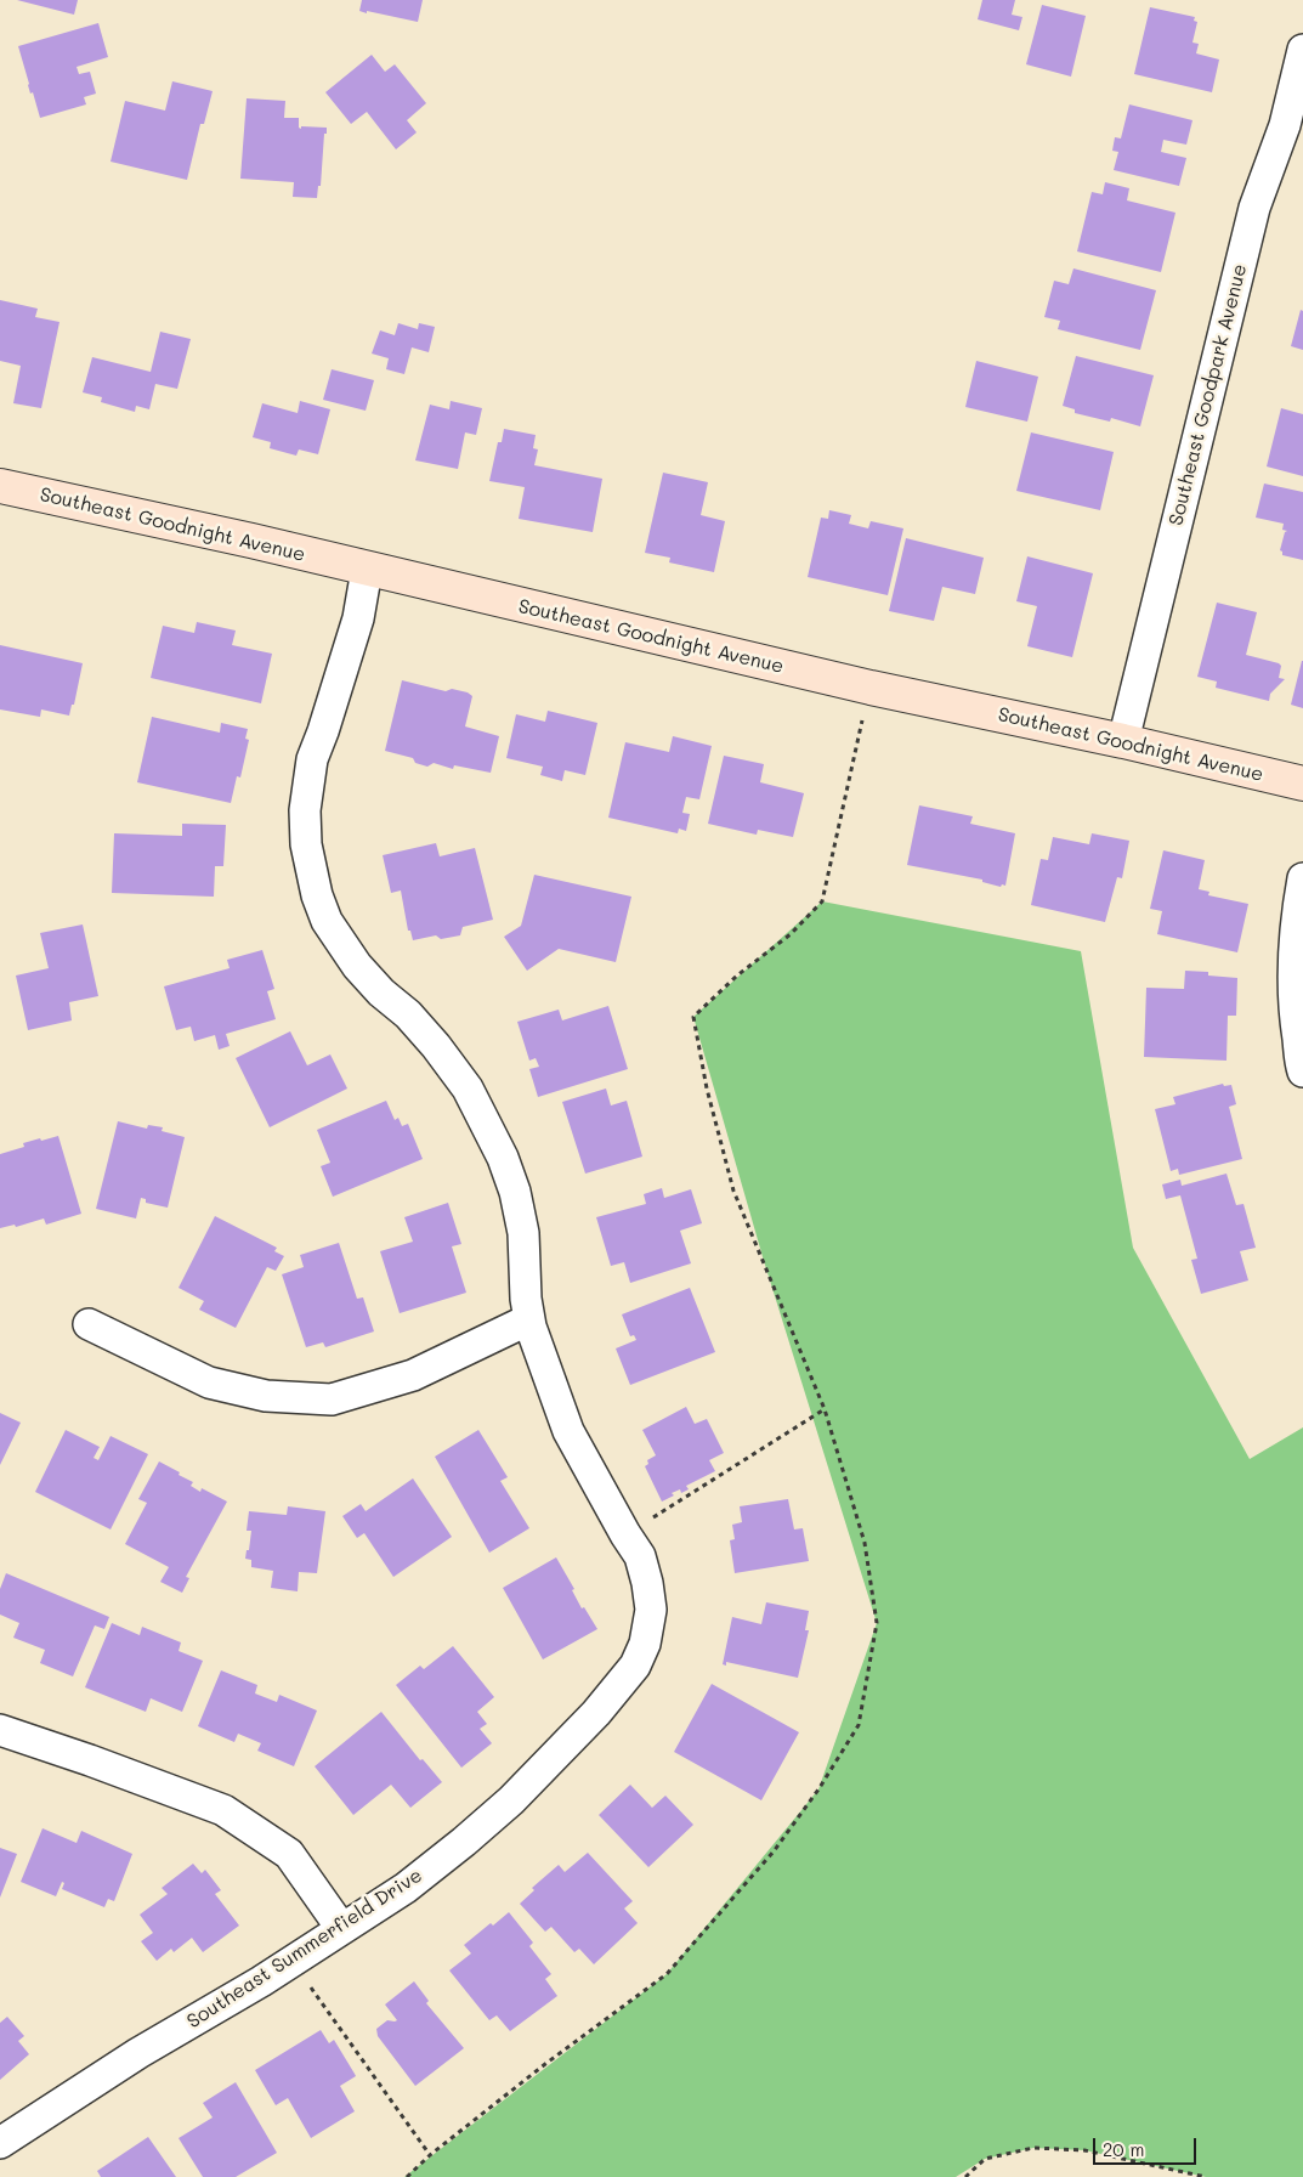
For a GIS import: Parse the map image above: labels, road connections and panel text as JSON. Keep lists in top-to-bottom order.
{
  "streets": {
    "street": ["Southeast Goodpark Avenue", "Southeast Goodnight Avenue", "Southeast Summerfield Drive"]
  },
  "crossings": [
    ["Southeast Goodpark Avenue", "Southeast Goodnight Avenue"],
    ["Southeast Goodnight Avenue", "Southeast Summerfield Drive"]
  ],
  "scale_bar": "20 m"
}
